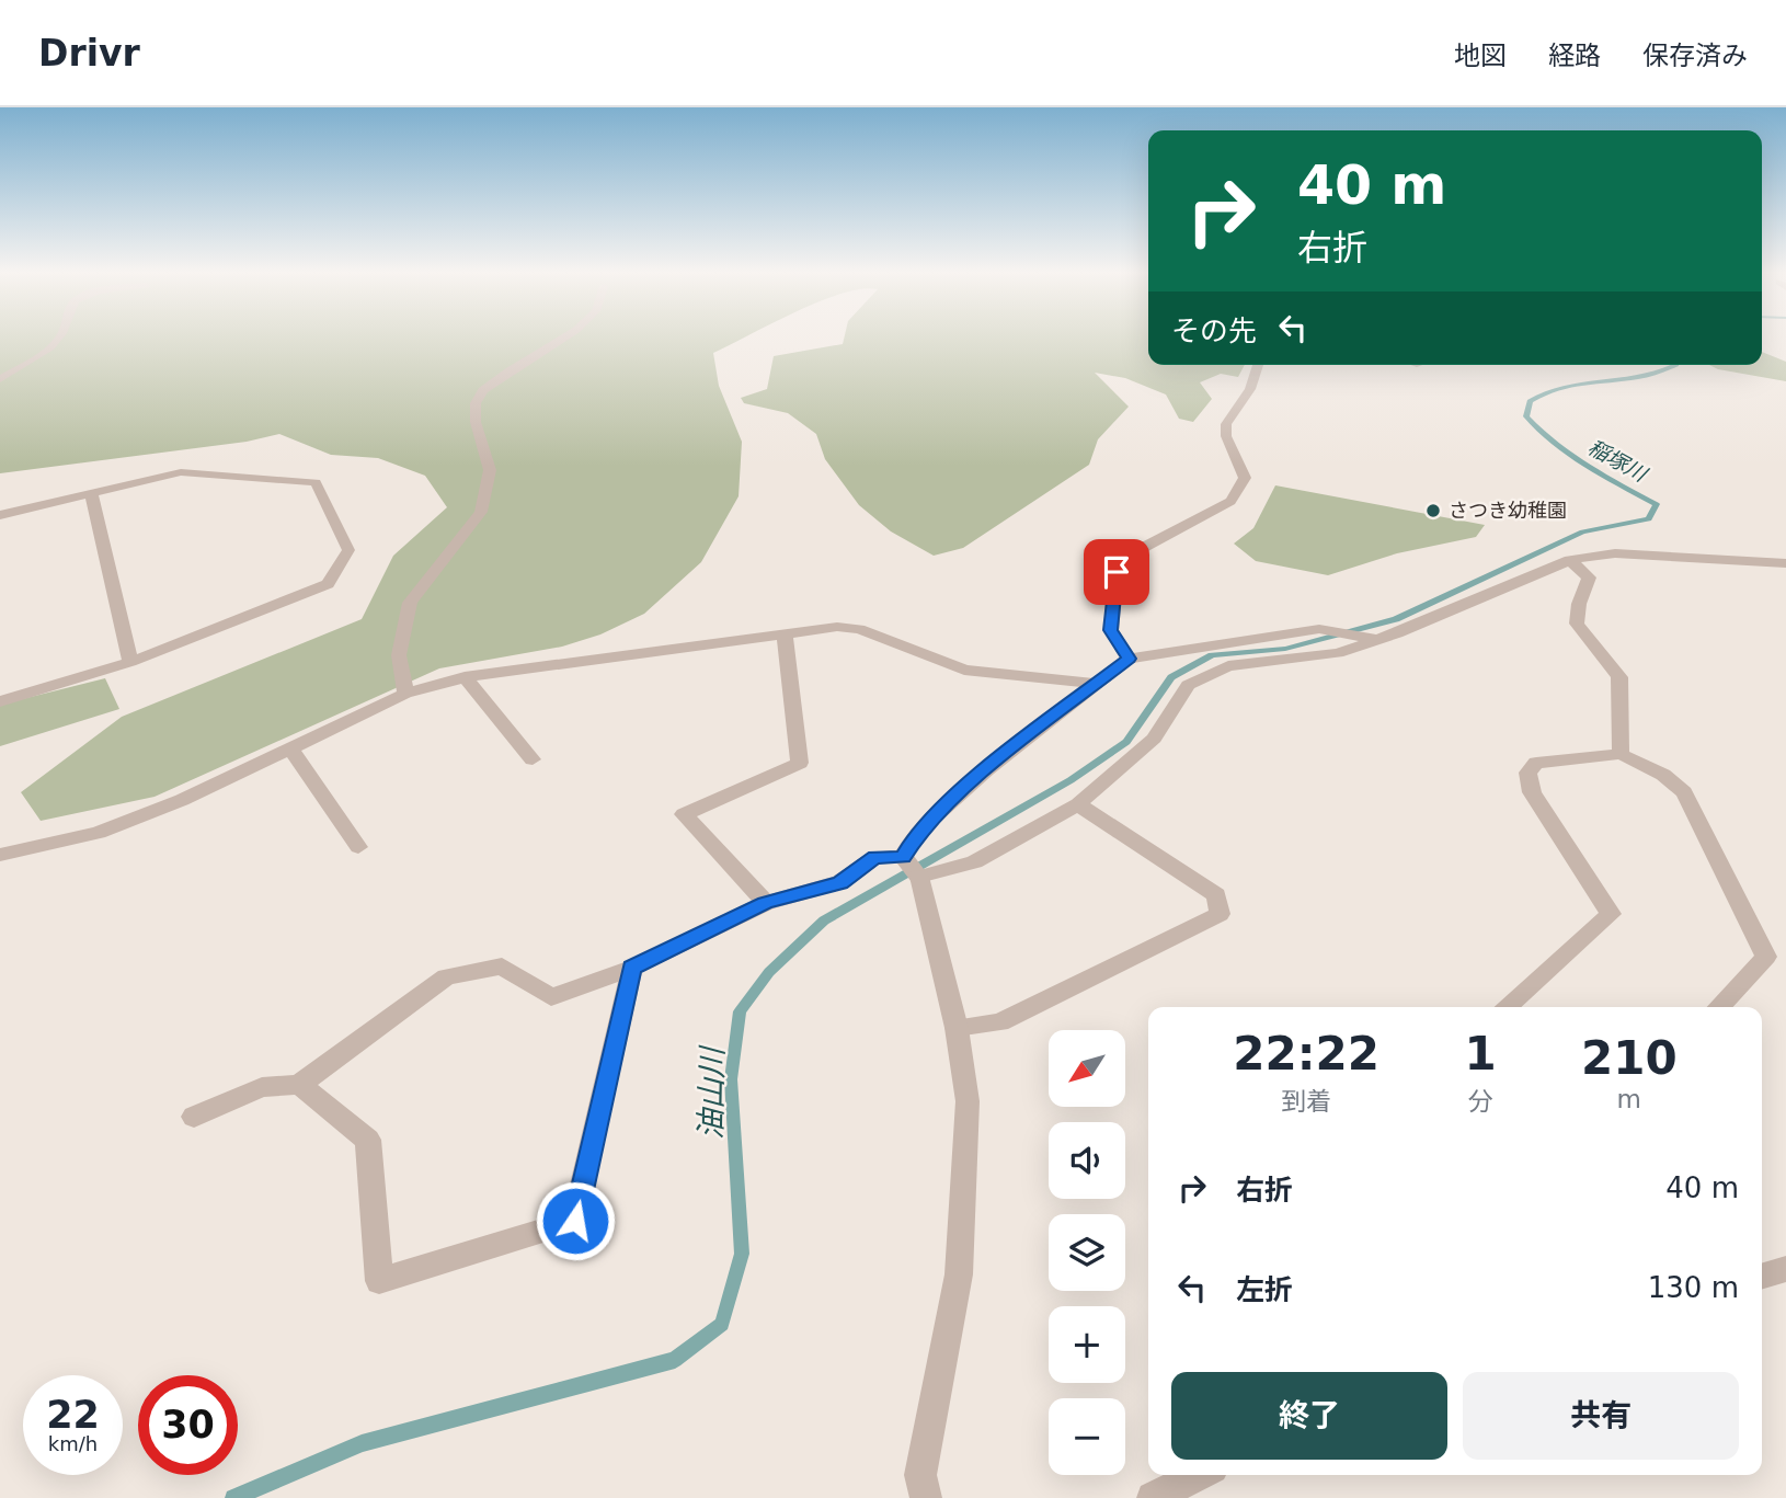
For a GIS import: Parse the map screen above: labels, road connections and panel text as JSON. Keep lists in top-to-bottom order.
{
  "water": ["稲塚川", "油山川"],
  "places": ["さつき幼稚園"],
  "north": "bottom left",
  "page": {
    "header": "Drivr",
    "nav": ["地図", "経路", "保存済み"],
    "turn": ["40 m", "右折"],
    "then": "その先",
    "eta": [
      "22:22",
      "到着",
      "1",
      "分",
      "210",
      "m"
    ],
    "map_buttons": ["+", "−"],
    "list": [
      {
        "name": "右折",
        "value": "40 m"
      },
      {
        "name": "左折",
        "value": "130 m"
      }
    ],
    "buttons": ["終了", "共有"],
    "speed": "22 km/h",
    "limit": "30"
  }
}
